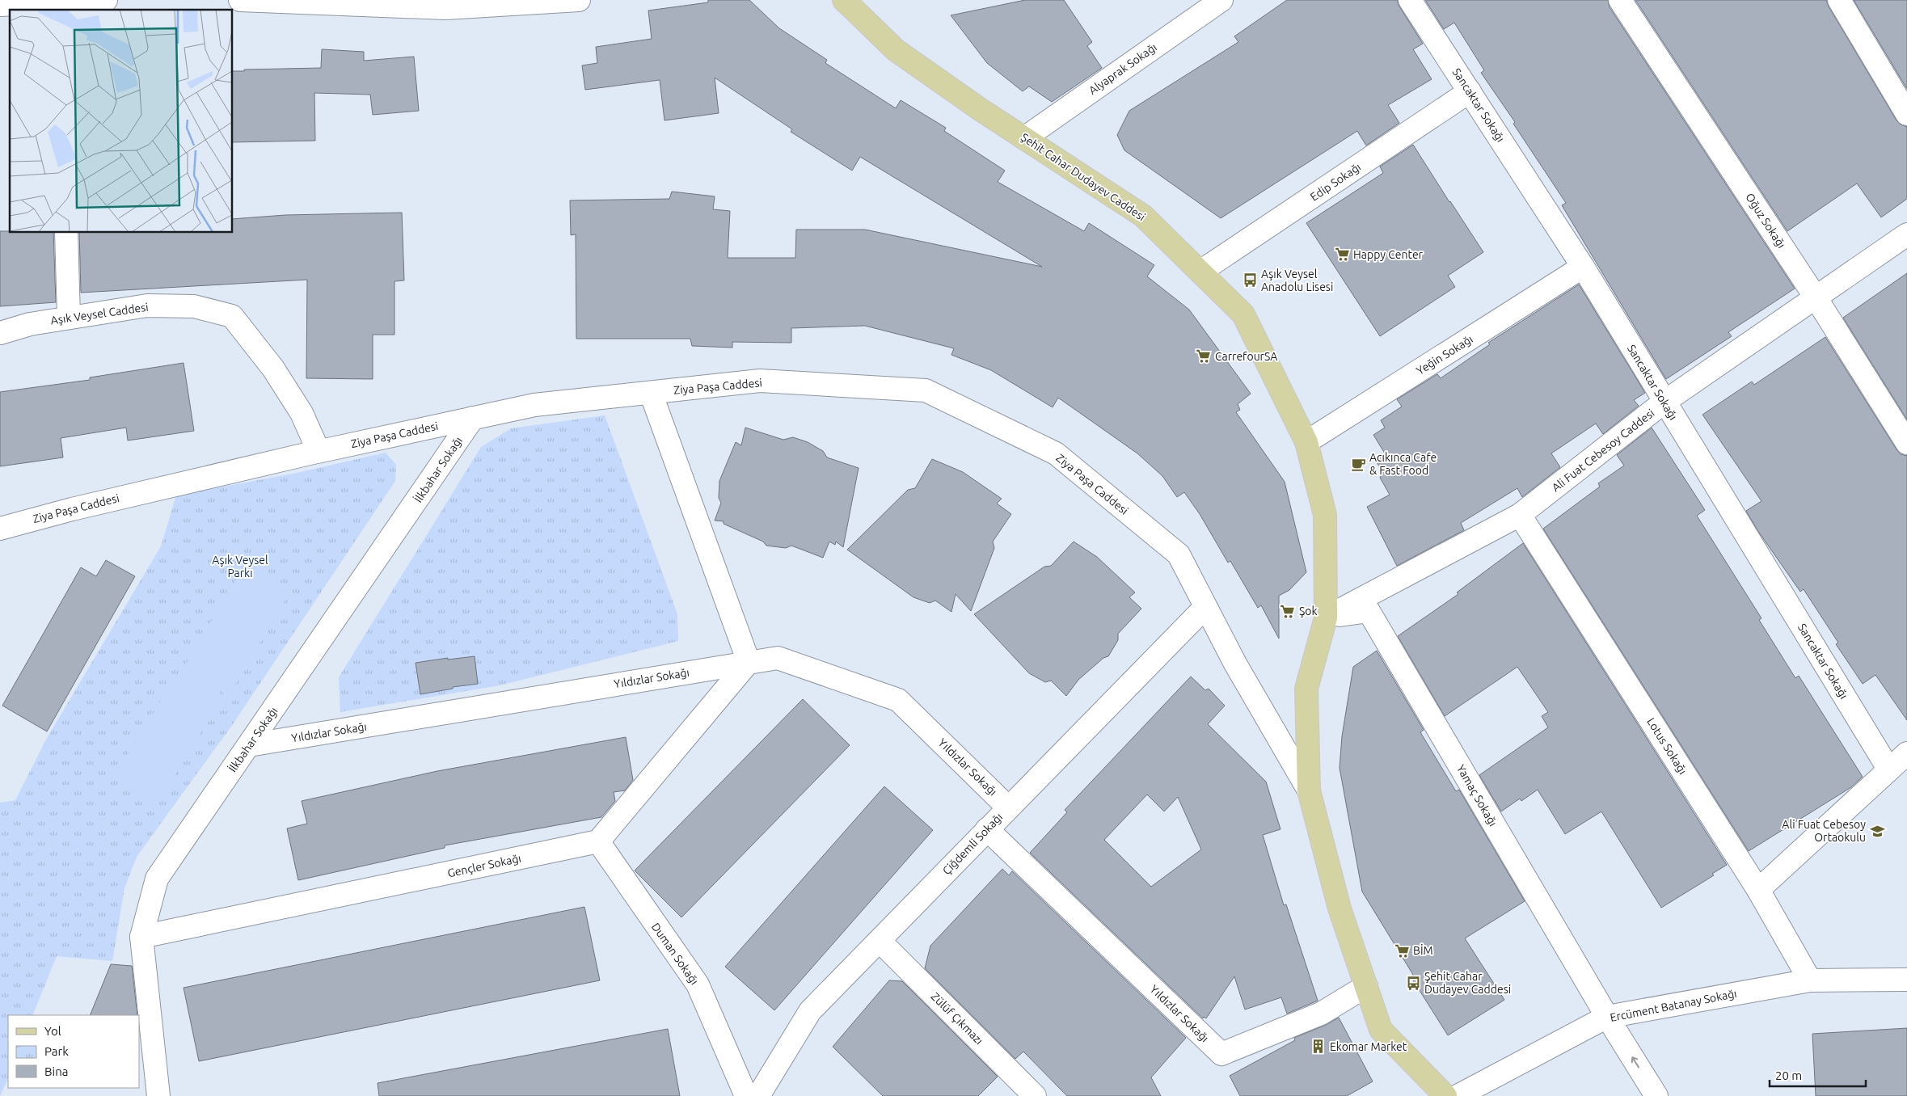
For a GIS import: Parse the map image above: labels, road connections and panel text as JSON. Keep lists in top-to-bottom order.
{
  "streets": {
    "main road": ["Şehit Cahar Dudayev Caddesi"],
    "street": [
      "Alyaprak Sokağı",
      "Sancaktar Sokağı",
      "Edip Sokağı",
      "Oğuz Sokağı",
      "Aşık Veysel Caddesi",
      "Yeğin Sokağı",
      "Ziya Paşa Caddesi",
      "Ali Fuat Cebesoy Caddesi",
      "İlkbahar Sokağı",
      "Yıldızlar Sokağı",
      "Lotus Sokağı",
      "Yamaç Sokağı",
      "Çiğdemli Sokağı",
      "Gençler Sokağı",
      "Duman Sokağı",
      "Ercüment Batanay Sokağı",
      "Zülüf Çıkmazı"
    ]
  },
  "crossings": [
    ["Alyaprak Sokağı", "Şehit Cahar Dudayev Caddesi"],
    ["Sancaktar Sokağı", "Edip Sokağı"],
    ["Sancaktar Sokağı", "Yeğin Sokağı"],
    ["Sancaktar Sokağı", "Ali Fuat Cebesoy Caddesi"],
    ["Şehit Cahar Dudayev Caddesi", "Edip Sokağı"],
    ["Şehit Cahar Dudayev Caddesi", "Yeğin Sokağı"],
    ["Şehit Cahar Dudayev Caddesi", "Ziya Paşa Caddesi"],
    ["Şehit Cahar Dudayev Caddesi", "Ali Fuat Cebesoy Caddesi"],
    ["Şehit Cahar Dudayev Caddesi", "Yıldızlar Sokağı"],
    ["Şehit Cahar Dudayev Caddesi", "Yamaç Sokağı"],
    ["Oğuz Sokağı", "Ali Fuat Cebesoy Caddesi"],
    ["Aşık Veysel Caddesi", "Ziya Paşa Caddesi"],
    ["Ziya Paşa Caddesi", "İlkbahar Sokağı"],
    ["Ziya Paşa Caddesi", "Çiğdemli Sokağı"],
    ["Ali Fuat Cebesoy Caddesi", "Lotus Sokağı"],
    ["Ali Fuat Cebesoy Caddesi", "Yamaç Sokağı"],
    ["İlkbahar Sokağı", "Yıldızlar Sokağı"],
    ["İlkbahar Sokağı", "Gençler Sokağı"],
    ["Yıldızlar Sokağı", "Çiğdemli Sokağı"],
    ["Lotus Sokağı", "Ercüment Batanay Sokağı"],
    ["Yamaç Sokağı", "Ercüment Batanay Sokağı"],
    ["Çiğdemli Sokağı", "Zülüf Çıkmazı"],
    ["Gençler Sokağı", "Duman Sokağı"]
  ],
  "parks": ["Aşık Veysel Parkı"],
  "places": {
    "supermarket": [
      "Happy Center",
      "CarrefourSA",
      "Şok",
      "BİM"
    ],
    "bus stop": ["Aşık Veysel Anadolu Lisesi", "Şehit Cahar Dudayev Caddesi"],
    "cafe": ["Acıkınca Cafe & Fast Food"],
    "school or university": ["Ali Fuat Cebesoy Ortaokulu"],
    "building": ["Ekomar Market"]
  },
  "legend": ["Yol", "Park", "Bina"],
  "scale_bar": "20 m"
}
